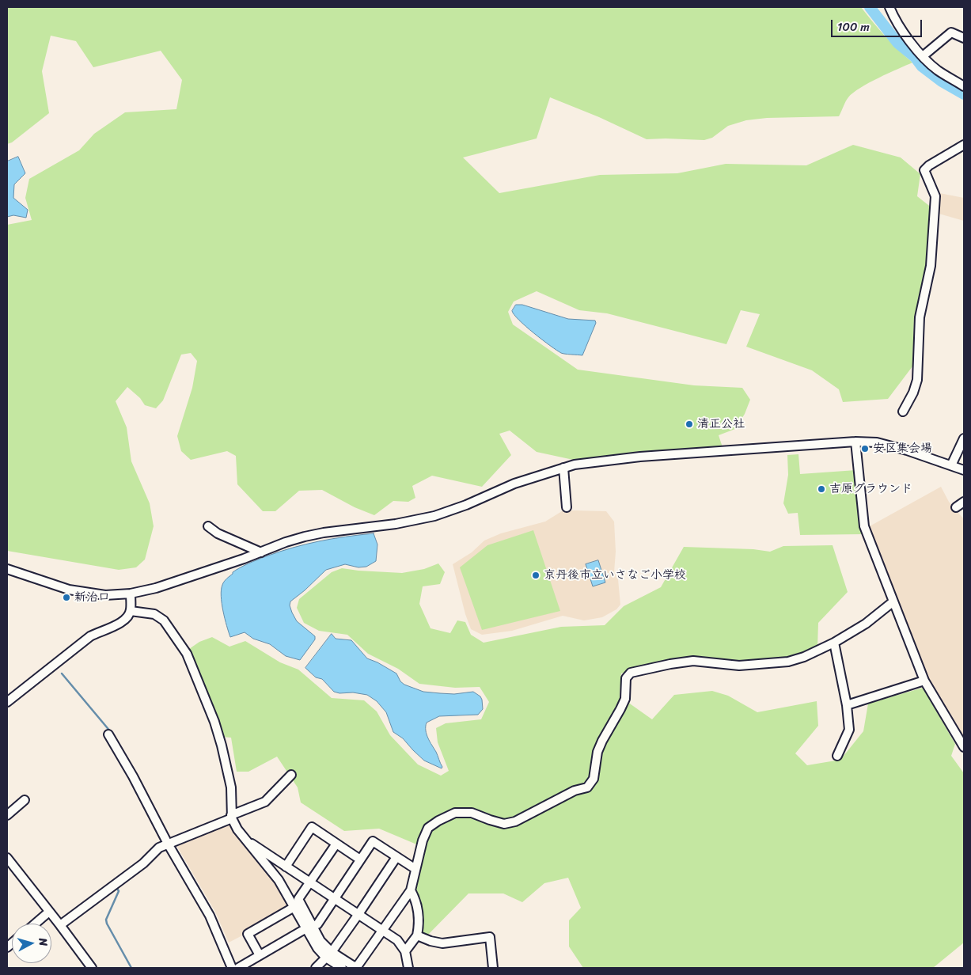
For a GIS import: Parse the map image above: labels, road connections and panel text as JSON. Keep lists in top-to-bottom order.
{
  "places": [
    "清正公社",
    "安区集会場",
    "吉原グラウンド",
    "京丹後市立いさなご小学校",
    "新治口"
  ],
  "scale_bar": "100 m",
  "north": "right"
}
